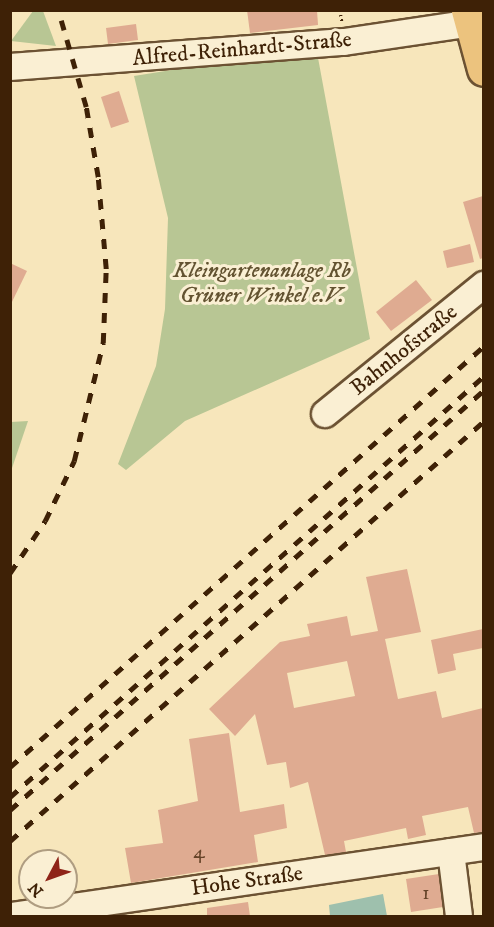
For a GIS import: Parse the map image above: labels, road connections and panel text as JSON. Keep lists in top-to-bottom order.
{
  "streets": {
    "street": ["Alfred-Reinhardt-Straße", "Bahnhofstraße", "Hohe Straße"]
  },
  "parks": ["Kleingartenanlage Rb Grüner Winkel e.V."],
  "house_numbers": ["4", "1"],
  "north": "bottom left"
}
